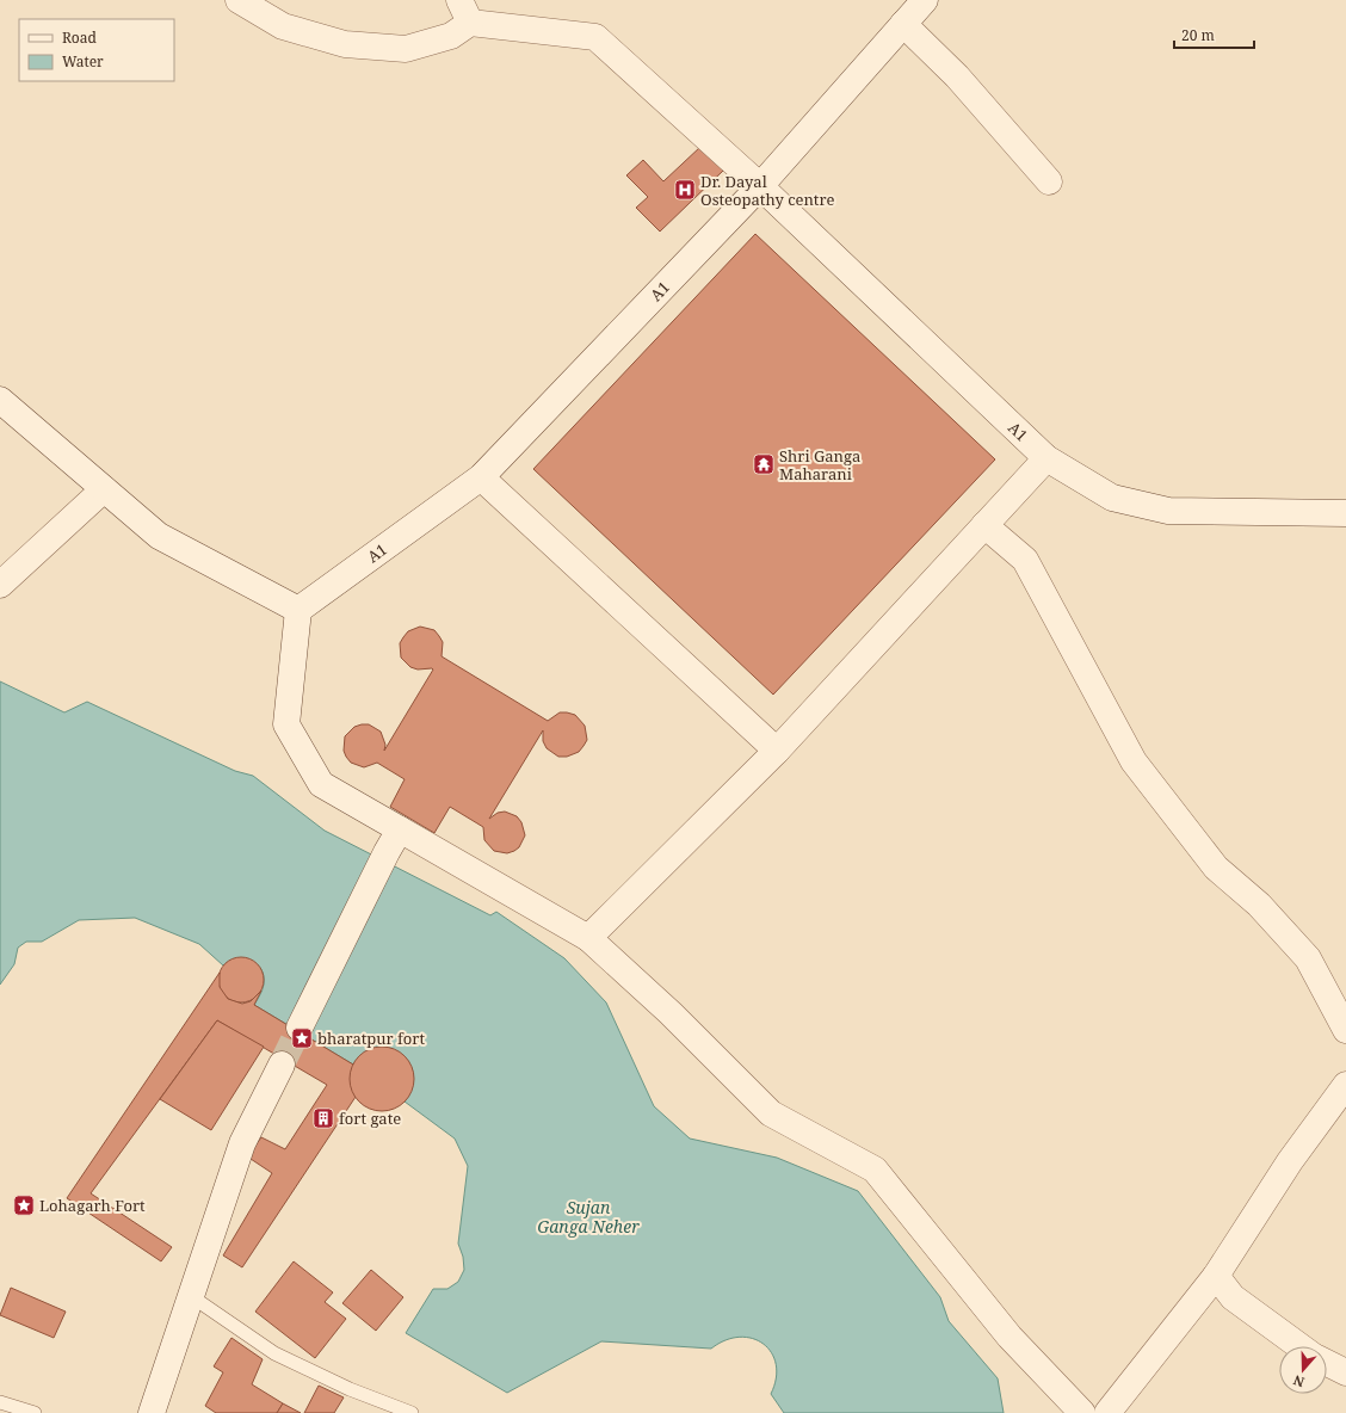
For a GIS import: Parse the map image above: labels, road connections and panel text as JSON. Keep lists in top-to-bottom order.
{
  "streets": {
    "street": ["A1"]
  },
  "water": ["Sujan Ganga Neher"],
  "places": {
    "hospital": ["Dr. Dayal Osteopathy centre"],
    "temple": ["Shri Ganga Maharani"],
    "place": ["bharatpur fort", "Lohagarh Fort"],
    "building": ["fort gate"]
  },
  "legend": ["Road", "Water"],
  "scale_bar": "20 m",
  "north": "bottom"
}
